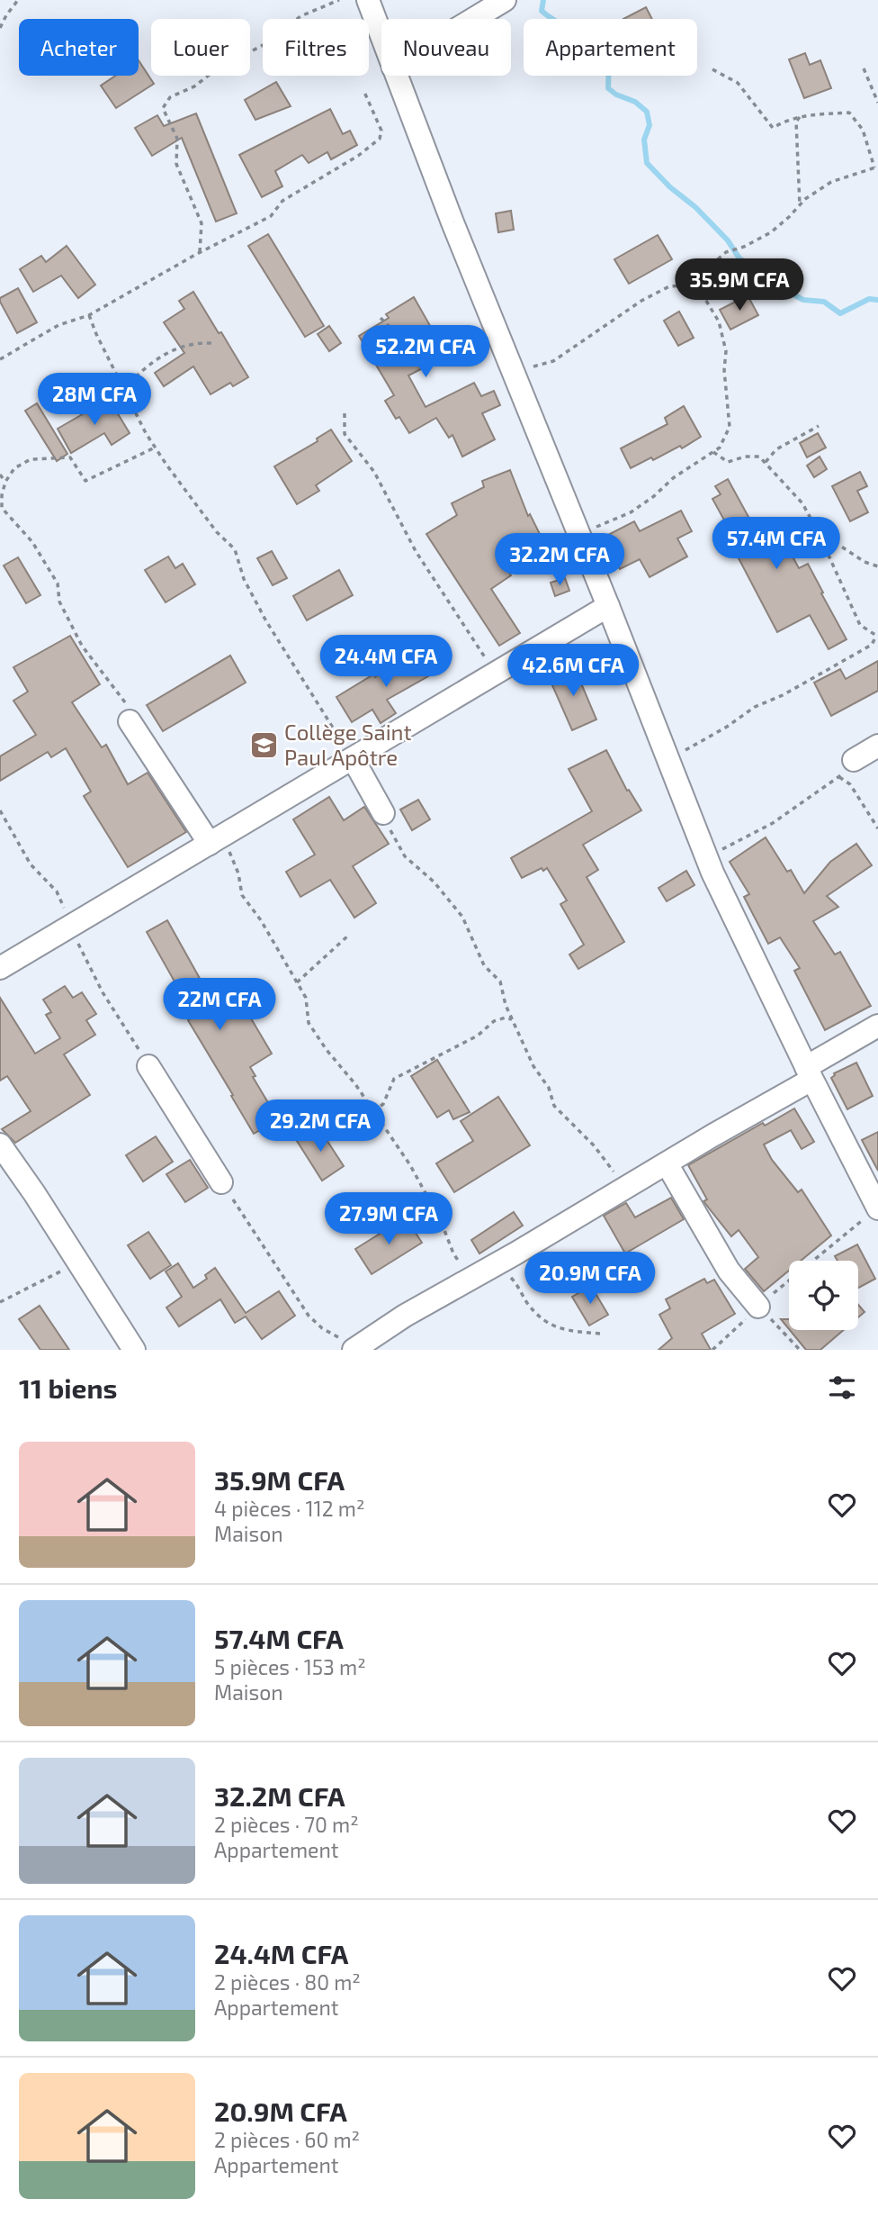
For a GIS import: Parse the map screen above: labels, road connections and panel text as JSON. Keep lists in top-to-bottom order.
{
  "places": {
    "school or university": ["Collège Saint Paul Apôtre"]
  },
  "page": {
    "chip": [
      "Acheter",
      "Louer",
      "Filtres",
      "Nouveau",
      "Appartement"
    ],
    "price": [
      "35.9M CFA",
      "52.2M CFA",
      "28M CFA",
      "57.4M CFA",
      "32.2M CFA",
      "24.4M CFA",
      "42.6M CFA",
      "22M CFA",
      "29.2M CFA",
      "27.9M CFA",
      "20.9M CFA"
    ],
    "heading": "11 biens",
    "list": [
      {
        "name": "35.9M CFA",
        "note": "4 pièces · 112 m² · Maison"
      },
      {
        "name": "57.4M CFA",
        "note": "5 pièces · 153 m² · Maison"
      },
      {
        "name": "32.2M CFA",
        "note": "2 pièces · 70 m² · Appartement"
      },
      {
        "name": "24.4M CFA",
        "note": "2 pièces · 80 m² · Appartement"
      },
      {
        "name": "20.9M CFA",
        "note": "2 pièces · 60 m² · Appartement"
      }
    ]
  }
}
